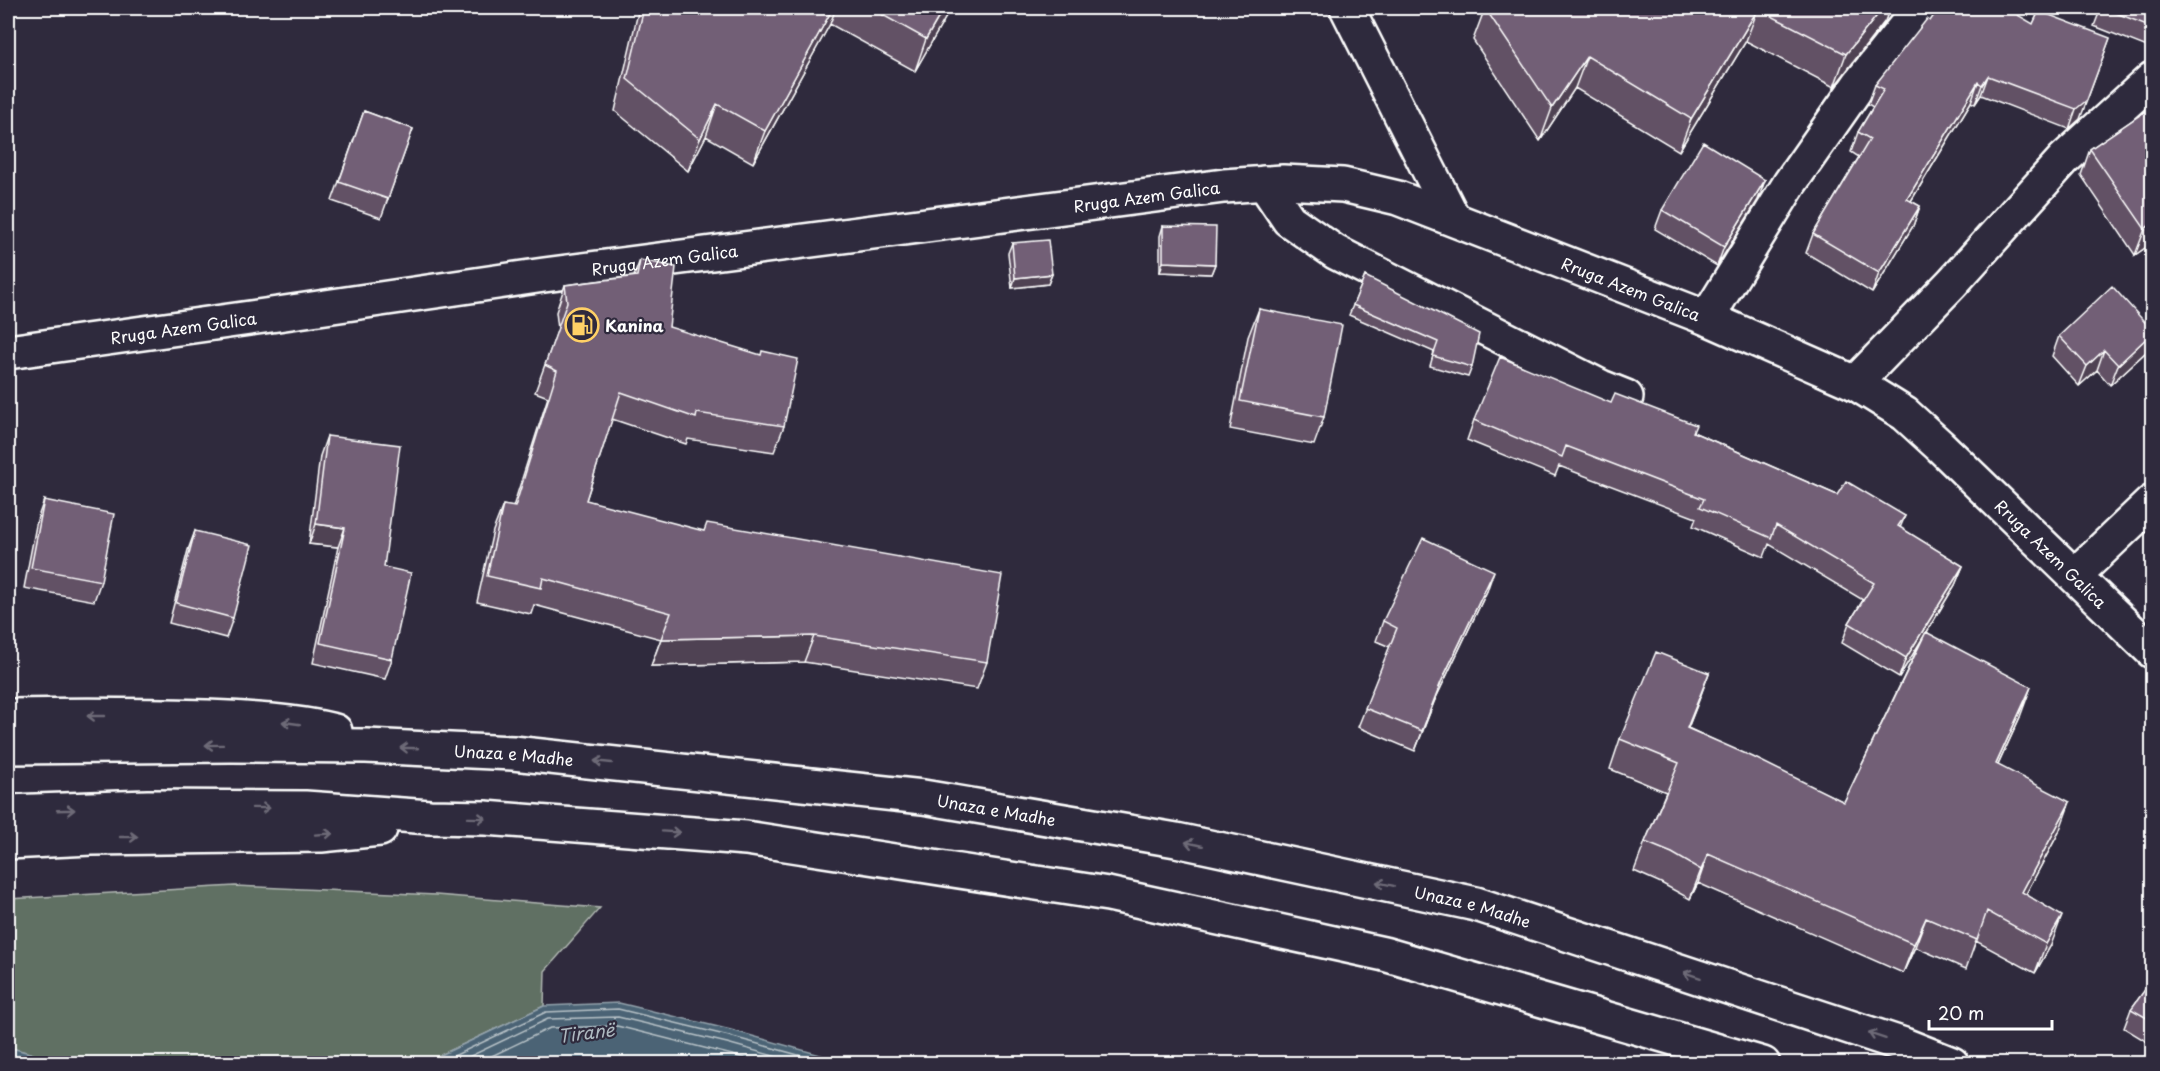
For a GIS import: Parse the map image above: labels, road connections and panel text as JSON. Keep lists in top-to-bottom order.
{
  "streets": {
    "main road": ["Rruga Azem Galica", "Unaza e Madhe"]
  },
  "water": ["Tiranë"],
  "places": {
    "fuel station": ["Kanina"]
  },
  "scale_bar": "20 m"
}
